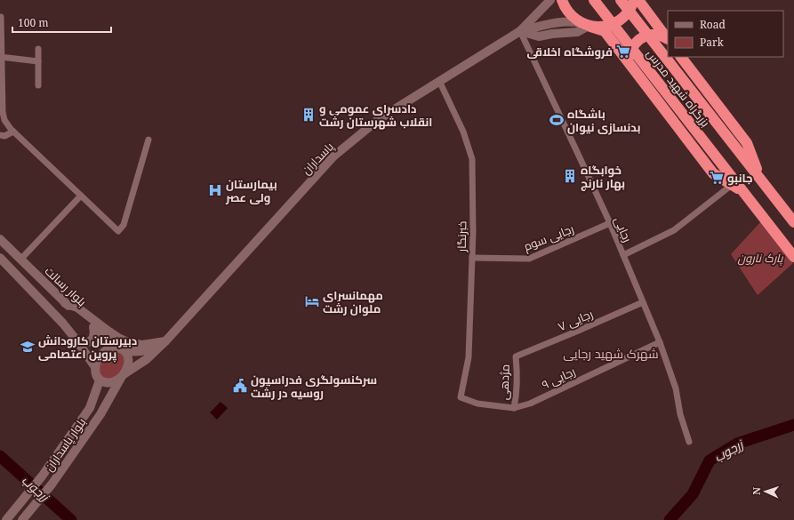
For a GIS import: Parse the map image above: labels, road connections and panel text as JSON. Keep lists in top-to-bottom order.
{
  "streets": {
    "highway": ["بزرگراه شهید مدرس"],
    "main road": ["پاسداران", "بلوار رسالت", "بلوار پاسداران"],
    "street": [
      "رجایی",
      "خبرنگار",
      "رجایی سوم",
      "رجایی ۷",
      "رجایی ۹",
      "مژدهی"
    ]
  },
  "crossings": [
    ["پاسداران", "رجایی"],
    ["پاسداران", "خبرنگار"],
    ["پاسداران", "بلوار رسالت"],
    ["پاسداران", "بلوار پاسداران"],
    ["رجایی", "رجایی سوم"],
    ["رجایی", "رجایی ۷"],
    ["رجایی", "رجایی ۹"],
    ["خبرنگار", "رجایی سوم"],
    ["خبرنگار", "رجایی ۹"],
    ["بلوار رسالت", "بلوار پاسداران"],
    ["رجایی ۷", "مژدهی"],
    ["رجایی ۹", "مژدهی"]
  ],
  "districts": ["شهرک شهید رجایی"],
  "water": ["زرجوب"],
  "parks": ["پارک نارون"],
  "places": {
    "supermarket": ["فروشگاه اخلاقی", "جانبو"],
    "building": ["دادسرای عمومی و انقلاب شهرستان رشت", "خوابگاه بهار نارنج"],
    "sports": ["باشگاه بدنسازی نیوان"],
    "hospital": ["بیمارستان ولی عصر"],
    "hotel": ["مهمانسرای ملوان رشت"],
    "school or university": ["دبیرستان کارودانش پروین اعتصامی"],
    "public building": ["سرکنسولگری فدراسیون روسیه در رشت"]
  },
  "legend": ["Road", "Park"],
  "scale_bar": "100 m",
  "north": "left"
}
